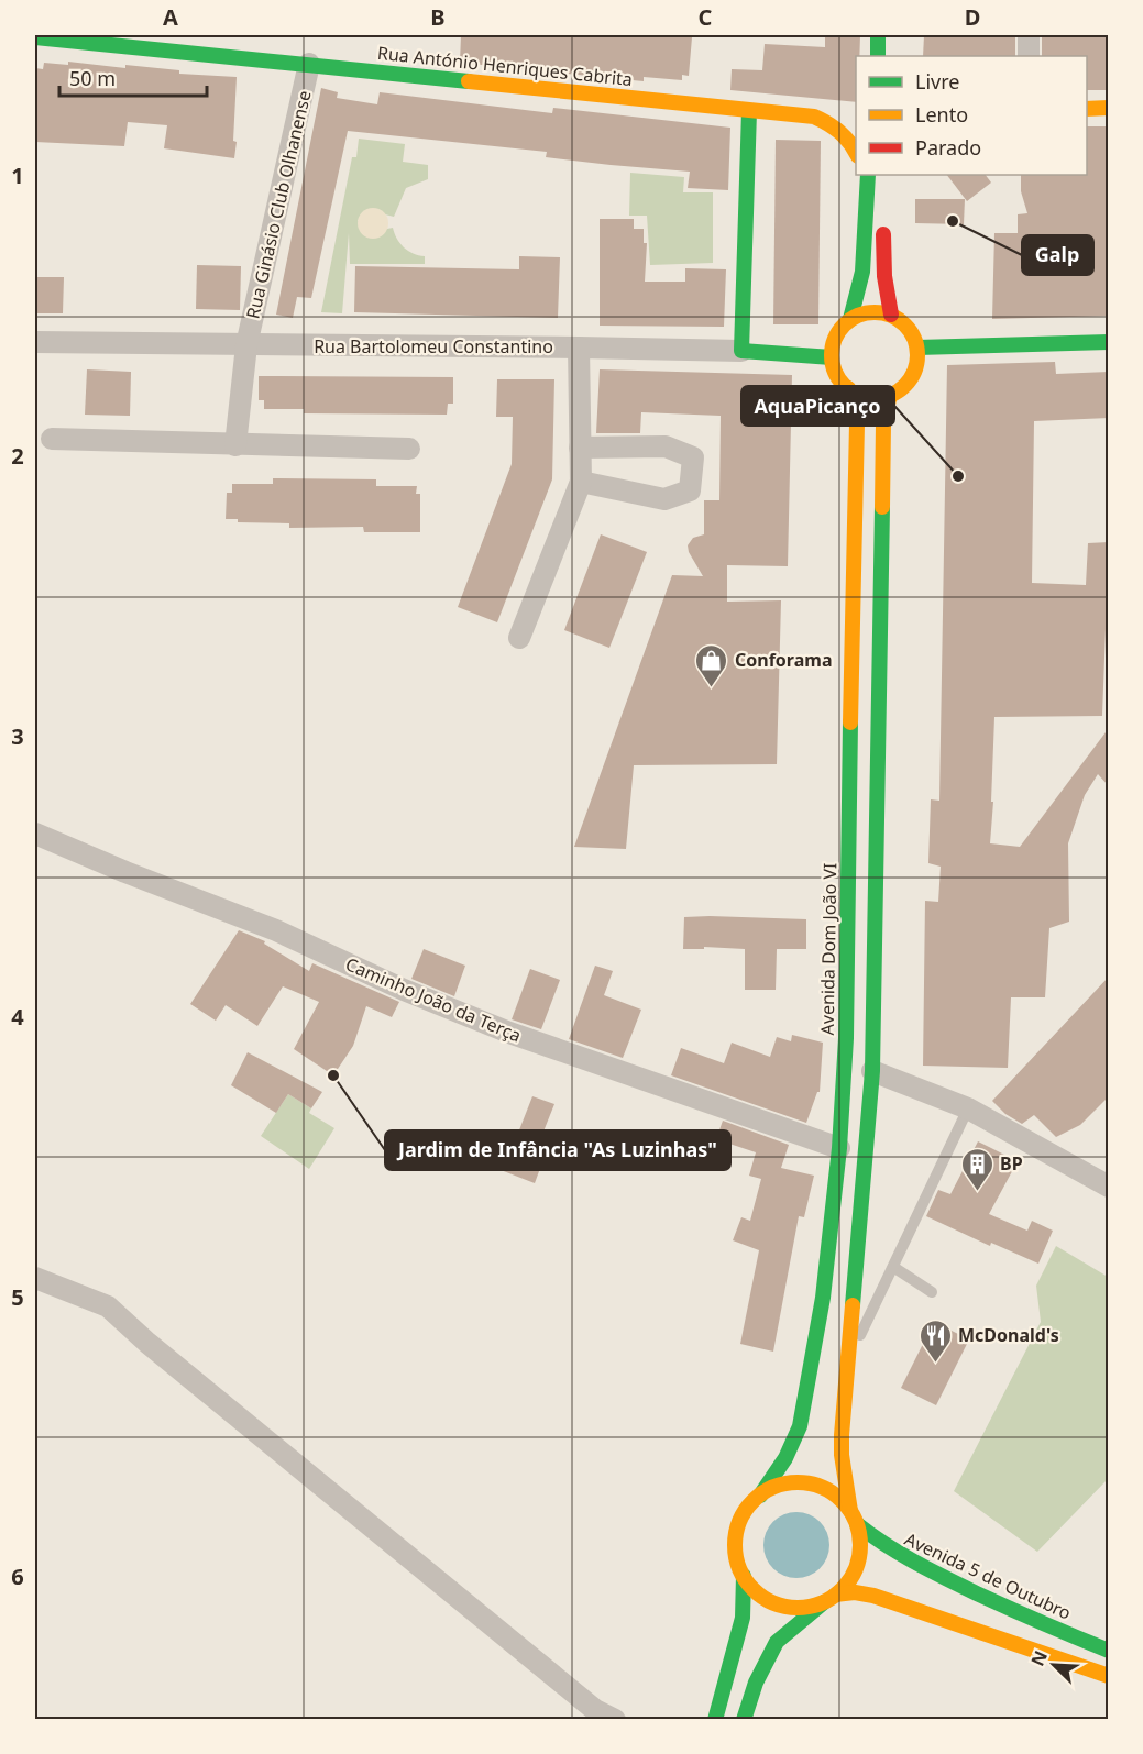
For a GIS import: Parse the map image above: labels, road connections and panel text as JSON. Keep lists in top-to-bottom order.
{
  "streets": {
    "main road": [
      "Rua António Henriques Cabrita",
      "Rua Bartolomeu Constantino",
      "Avenida Dom João VI",
      "Avenida 5 de Outubro"
    ],
    "street": ["Rua Ginásio Club Olhanense", "Caminho João da Terça"]
  },
  "crossings": [
    ["Rua António Henriques Cabrita", "Rua Ginásio Club Olhanense"],
    ["Rua Ginásio Club Olhanense", "Rua Bartolomeu Constantino"],
    ["Rua Bartolomeu Constantino", "Avenida Dom João VI"],
    ["Avenida Dom João VI", "Caminho João da Terça"],
    ["Avenida Dom João VI", "Avenida 5 de Outubro"]
  ],
  "places": {
    "other": ["Galp", "AquaPicanço", "Jardim de Infância \"As Luzinhas\""],
    "shop": ["Conforama"],
    "building": ["BP"],
    "restaurant": ["McDonald's"]
  },
  "legend": ["Livre", "Lento", "Parado"],
  "scale_bar": "50 m",
  "north": "top left",
  "grid": {
    "columns": [
      "A",
      "B",
      "C",
      "D"
    ],
    "rows": [
      "1",
      "2",
      "3",
      "4",
      "5",
      "6"
    ]
  }
}
